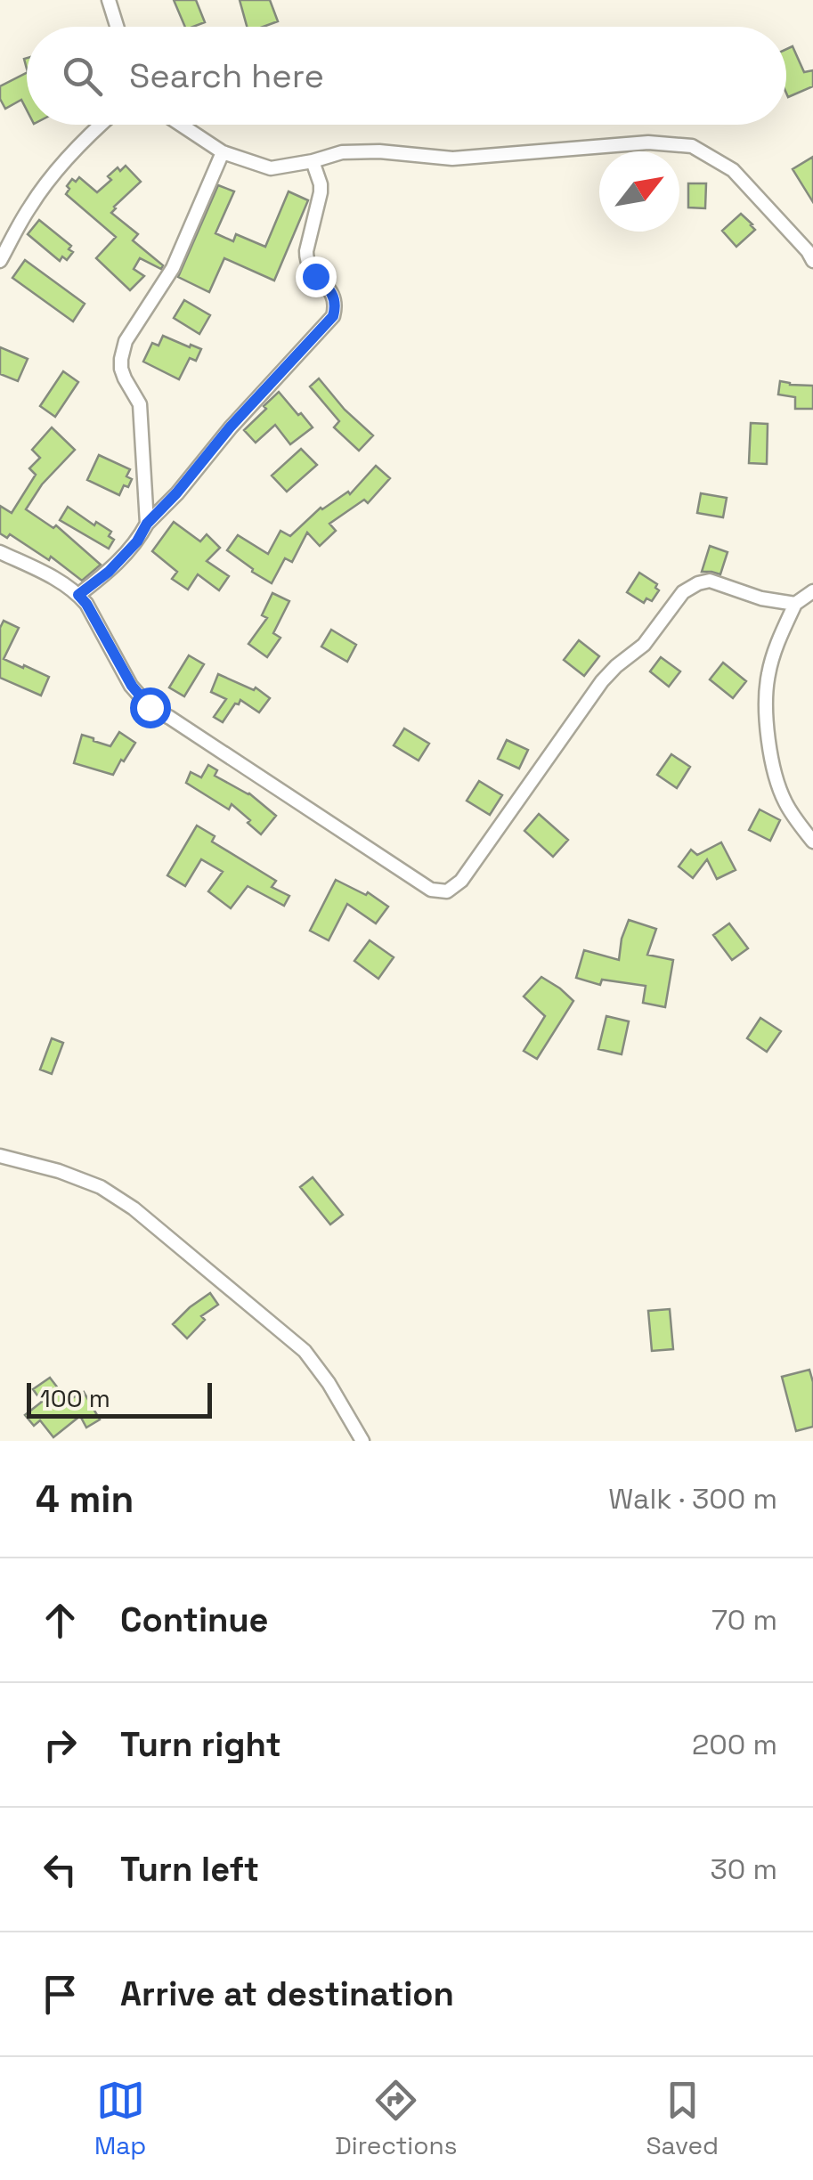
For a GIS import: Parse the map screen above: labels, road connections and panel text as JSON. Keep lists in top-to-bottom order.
{
  "scale_bar": "100 m",
  "north": "top right",
  "page": {
    "search": "Search here",
    "scale": "100 m",
    "heading": ["4 min", "Walk · 300 m"],
    "list": [
      ["Continue", "70 m"],
      ["Turn right", "200 m"],
      ["Turn left", "30 m"],
      "Arrive at destination"
    ],
    "nav": ["Map", "Directions", "Saved"]
  }
}
